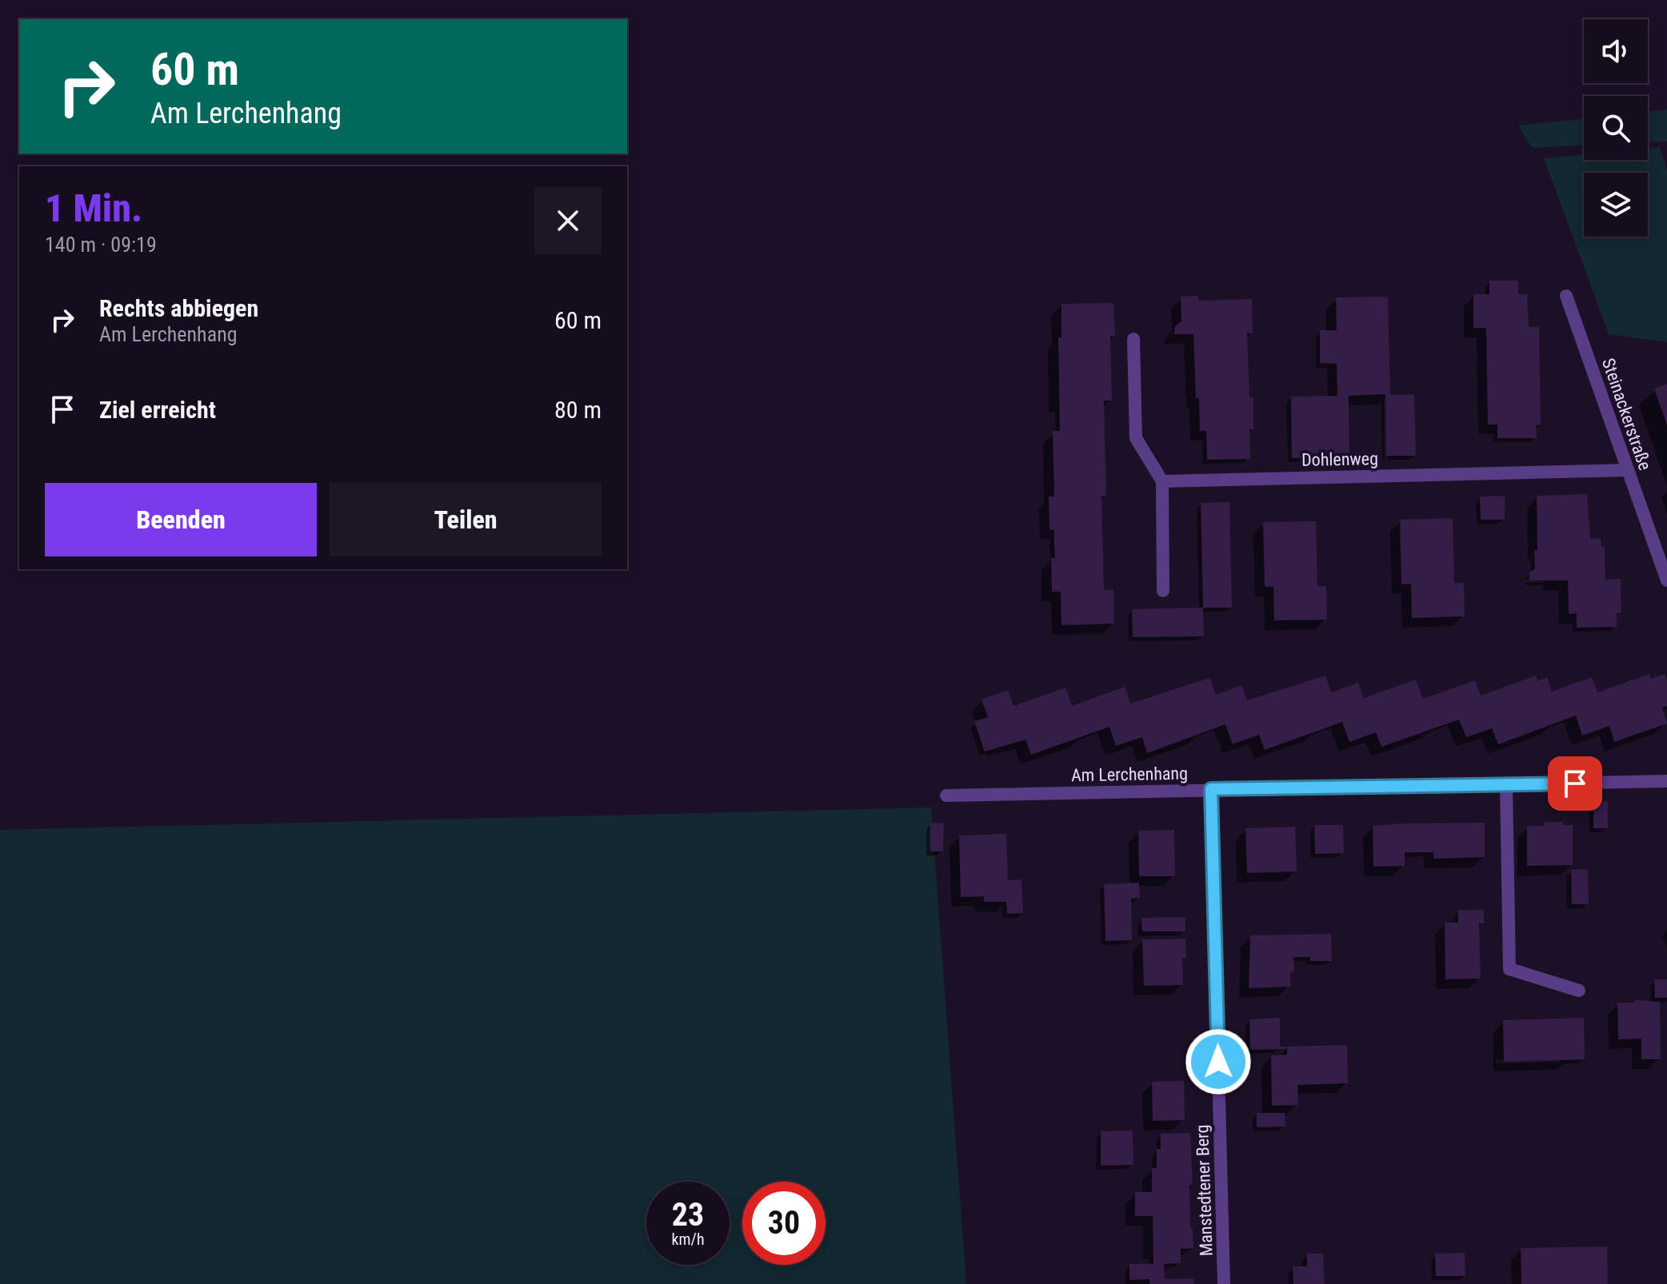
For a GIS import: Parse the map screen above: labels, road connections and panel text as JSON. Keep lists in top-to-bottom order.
{
  "streets": {
    "street": [
      "Steinackerstraße",
      "Dohlenweg",
      "Am Lerchenhang",
      "Manstedtener Berg"
    ]
  },
  "crossings": [
    ["Steinackerstraße", "Dohlenweg"],
    ["Am Lerchenhang", "Manstedtener Berg"]
  ],
  "page": {
    "turn": ["60 m", "Am Lerchenhang"],
    "heading": ["1 Min.", "140 m · 09:19"],
    "list": [
      {
        "name": "Rechts abbiegen",
        "note": "Am Lerchenhang",
        "value": "60 m"
      },
      {
        "name": "Ziel erreicht",
        "value": "80 m"
      }
    ],
    "buttons": ["Beenden", "Teilen"],
    "speed": "23 km/h",
    "limit": "30"
  }
}
